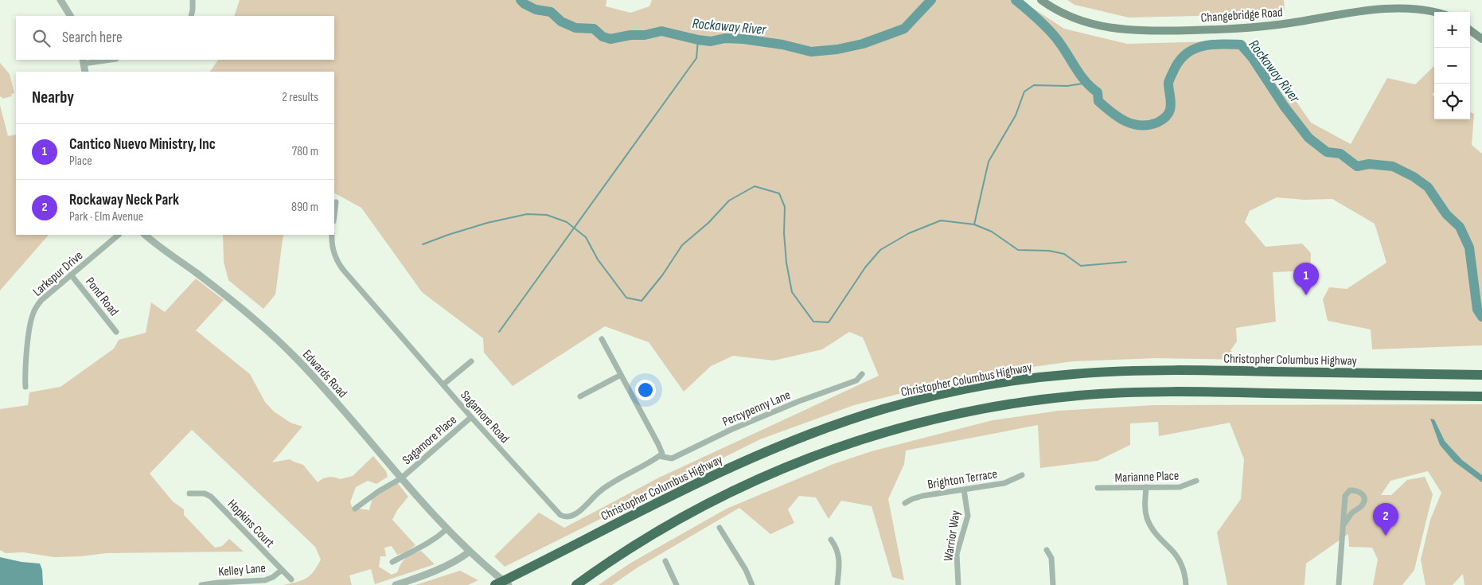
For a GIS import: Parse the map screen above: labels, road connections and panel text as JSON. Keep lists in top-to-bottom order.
{
  "streets": {
    "highway": ["Christopher Columbus Highway"],
    "main road": ["Changebridge Road"],
    "street": [
      "Larkspur Drive",
      "Pond Road",
      "Edwards Road",
      "Percypenny Lane",
      "Sagamore Road",
      "Sagamore Place",
      "Marianne Place",
      "Brighton Terrace",
      "Hopkins Court",
      "Warrior Way",
      "Kelley Lane"
    ]
  },
  "crossings": [
    ["Larkspur Drive", "Pond Road"],
    ["Edwards Road", "Sagamore Place"],
    ["Percypenny Lane", "Sagamore Road"],
    ["Sagamore Road", "Sagamore Place"],
    ["Brighton Terrace", "Warrior Way"],
    ["Hopkins Court", "Kelley Lane"]
  ],
  "water": ["Rockaway River"],
  "page": {
    "map_buttons": ["+", "−"],
    "search": "Search here",
    "heading": ["Nearby", "2 results"],
    "list": [
      {
        "mark": "1",
        "name": "Cantico Nuevo Ministry, Inc",
        "note": "Place",
        "value": "780 m"
      },
      {
        "mark": "2",
        "name": "Rockaway Neck Park",
        "note": "Park · Elm Avenue",
        "value": "890 m"
      }
    ],
    "pins": ["1", "2"]
  }
}
